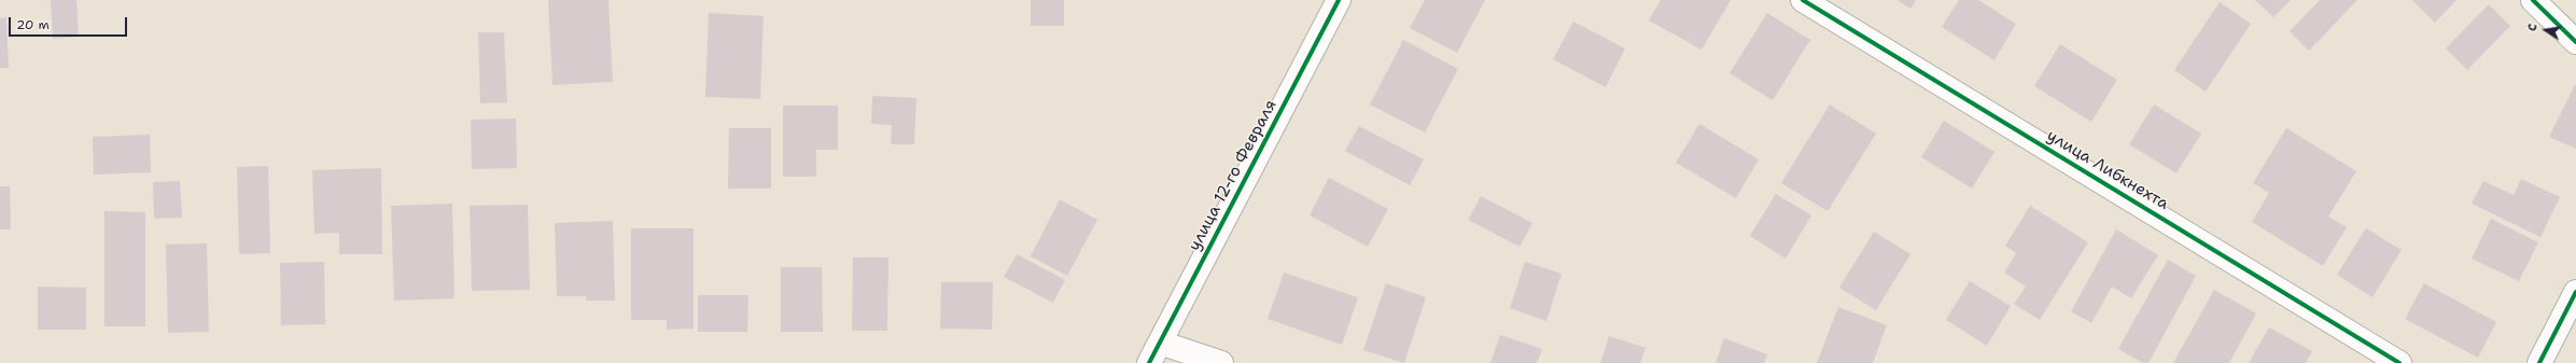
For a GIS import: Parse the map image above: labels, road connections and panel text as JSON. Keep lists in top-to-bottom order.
{
  "streets": {
    "street": ["улица Либкнехта", "улица 12-го Февраля"]
  },
  "scale_bar": "20 m",
  "north": "left"
}
